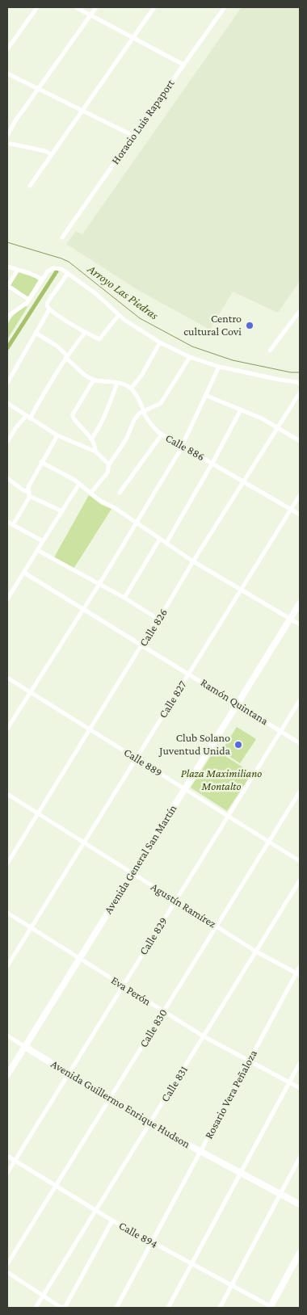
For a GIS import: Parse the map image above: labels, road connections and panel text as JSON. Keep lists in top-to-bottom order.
{
  "streets": {
    "main road": ["Avenida General San Martín", "Avenida Guillermo Enrique Hudson"],
    "street": [
      "Horacio Luis Rapaport",
      "Calle 886",
      "Calle 826",
      "Calle 827",
      "Ramón Quintana",
      "Calle 889",
      "Agustín Ramírez",
      "Calle 829",
      "Eva Perón",
      "Calle 830",
      "Calle 831",
      "Rosario Vera Peñaloza",
      "Calle 894"
    ]
  },
  "crossings": [
    ["Calle 886", "Calle 826"],
    ["Calle 886", "Calle 827"],
    ["Calle 826", "Ramón Quintana"],
    ["Calle 826", "Calle 889"],
    ["Calle 826", "Agustín Ramírez"],
    ["Calle 827", "Ramón Quintana"],
    ["Calle 827", "Calle 889"],
    ["Calle 827", "Agustín Ramírez"],
    ["Calle 827", "Eva Perón"],
    ["Ramón Quintana", "Avenida General San Martín"],
    ["Ramón Quintana", "Calle 829"],
    ["Calle 889", "Avenida General San Martín"],
    ["Calle 889", "Calle 829"],
    ["Calle 889", "Calle 830"],
    ["Avenida General San Martín", "Agustín Ramírez"],
    ["Avenida General San Martín", "Eva Perón"],
    ["Avenida General San Martín", "Avenida Guillermo Enrique Hudson"],
    ["Agustín Ramírez", "Calle 829"],
    ["Agustín Ramírez", "Calle 830"],
    ["Agustín Ramírez", "Calle 831"],
    ["Agustín Ramírez", "Rosario Vera Peñaloza"],
    ["Calle 829", "Eva Perón"],
    ["Calle 829", "Avenida Guillermo Enrique Hudson"],
    ["Calle 829", "Calle 894"],
    ["Eva Perón", "Calle 830"],
    ["Eva Perón", "Calle 831"],
    ["Eva Perón", "Rosario Vera Peñaloza"],
    ["Calle 830", "Avenida Guillermo Enrique Hudson"],
    ["Calle 830", "Calle 894"],
    ["Calle 831", "Avenida Guillermo Enrique Hudson"],
    ["Calle 831", "Calle 894"],
    ["Rosario Vera Peñaloza", "Avenida Guillermo Enrique Hudson"],
    ["Rosario Vera Peñaloza", "Calle 894"]
  ],
  "water": ["Arroyo Las Piedras"],
  "parks": ["Plaza Maximiliano Montalto"],
  "places": ["Centro cultural Covi", "Club Solano Juventud Unida"]
}
